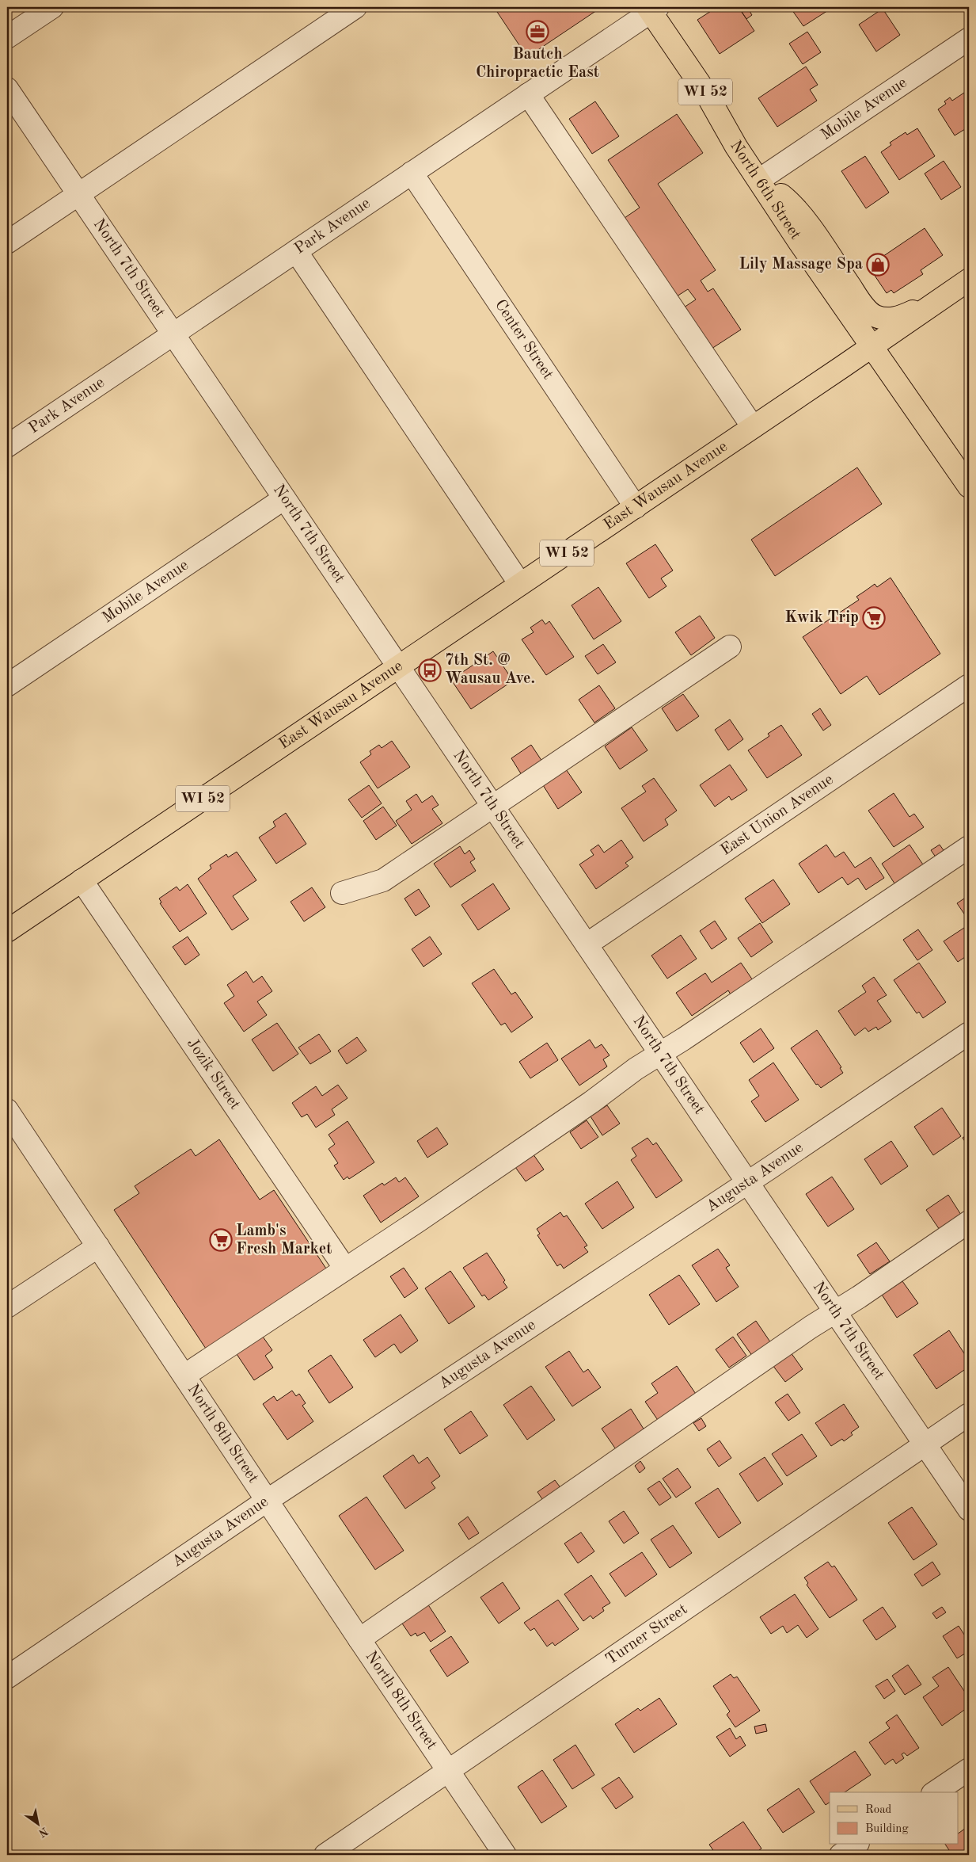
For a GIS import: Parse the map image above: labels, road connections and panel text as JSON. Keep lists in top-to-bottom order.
{
  "streets": {
    "main road": ["WI 52", "North 6th Street", "East Wausau Avenue"],
    "street": [
      "Mobile Avenue",
      "Park Avenue",
      "North 7th Street",
      "Center Street",
      "East Union Avenue",
      "Jozik Street",
      "Augusta Avenue",
      "North 8th Street",
      "Turner Street"
    ]
  },
  "crossings": [
    ["Mobile Avenue", "North 6th Street"],
    ["Mobile Avenue", "North 7th Street"],
    ["North 6th Street", "Park Avenue"],
    ["North 6th Street", "East Wausau Avenue"],
    ["Park Avenue", "North 7th Street"],
    ["Park Avenue", "Center Street"],
    ["North 7th Street", "East Wausau Avenue"],
    ["North 7th Street", "East Union Avenue"],
    ["North 7th Street", "Augusta Avenue"],
    ["North 7th Street", "Turner Street"],
    ["Center Street", "East Wausau Avenue"],
    ["East Wausau Avenue", "Jozik Street"],
    ["Augusta Avenue", "North 8th Street"],
    ["North 8th Street", "Turner Street"]
  ],
  "places": {
    "office": ["Bautch Chiropractic East"],
    "shop": ["Lily Massage Spa"],
    "supermarket": ["Kwik Trip", "Lamb's Fresh Market"],
    "bus stop": ["7th St. @ Wausau Ave."]
  },
  "legend": ["Road", "Building"],
  "north": "bottom right"
}
